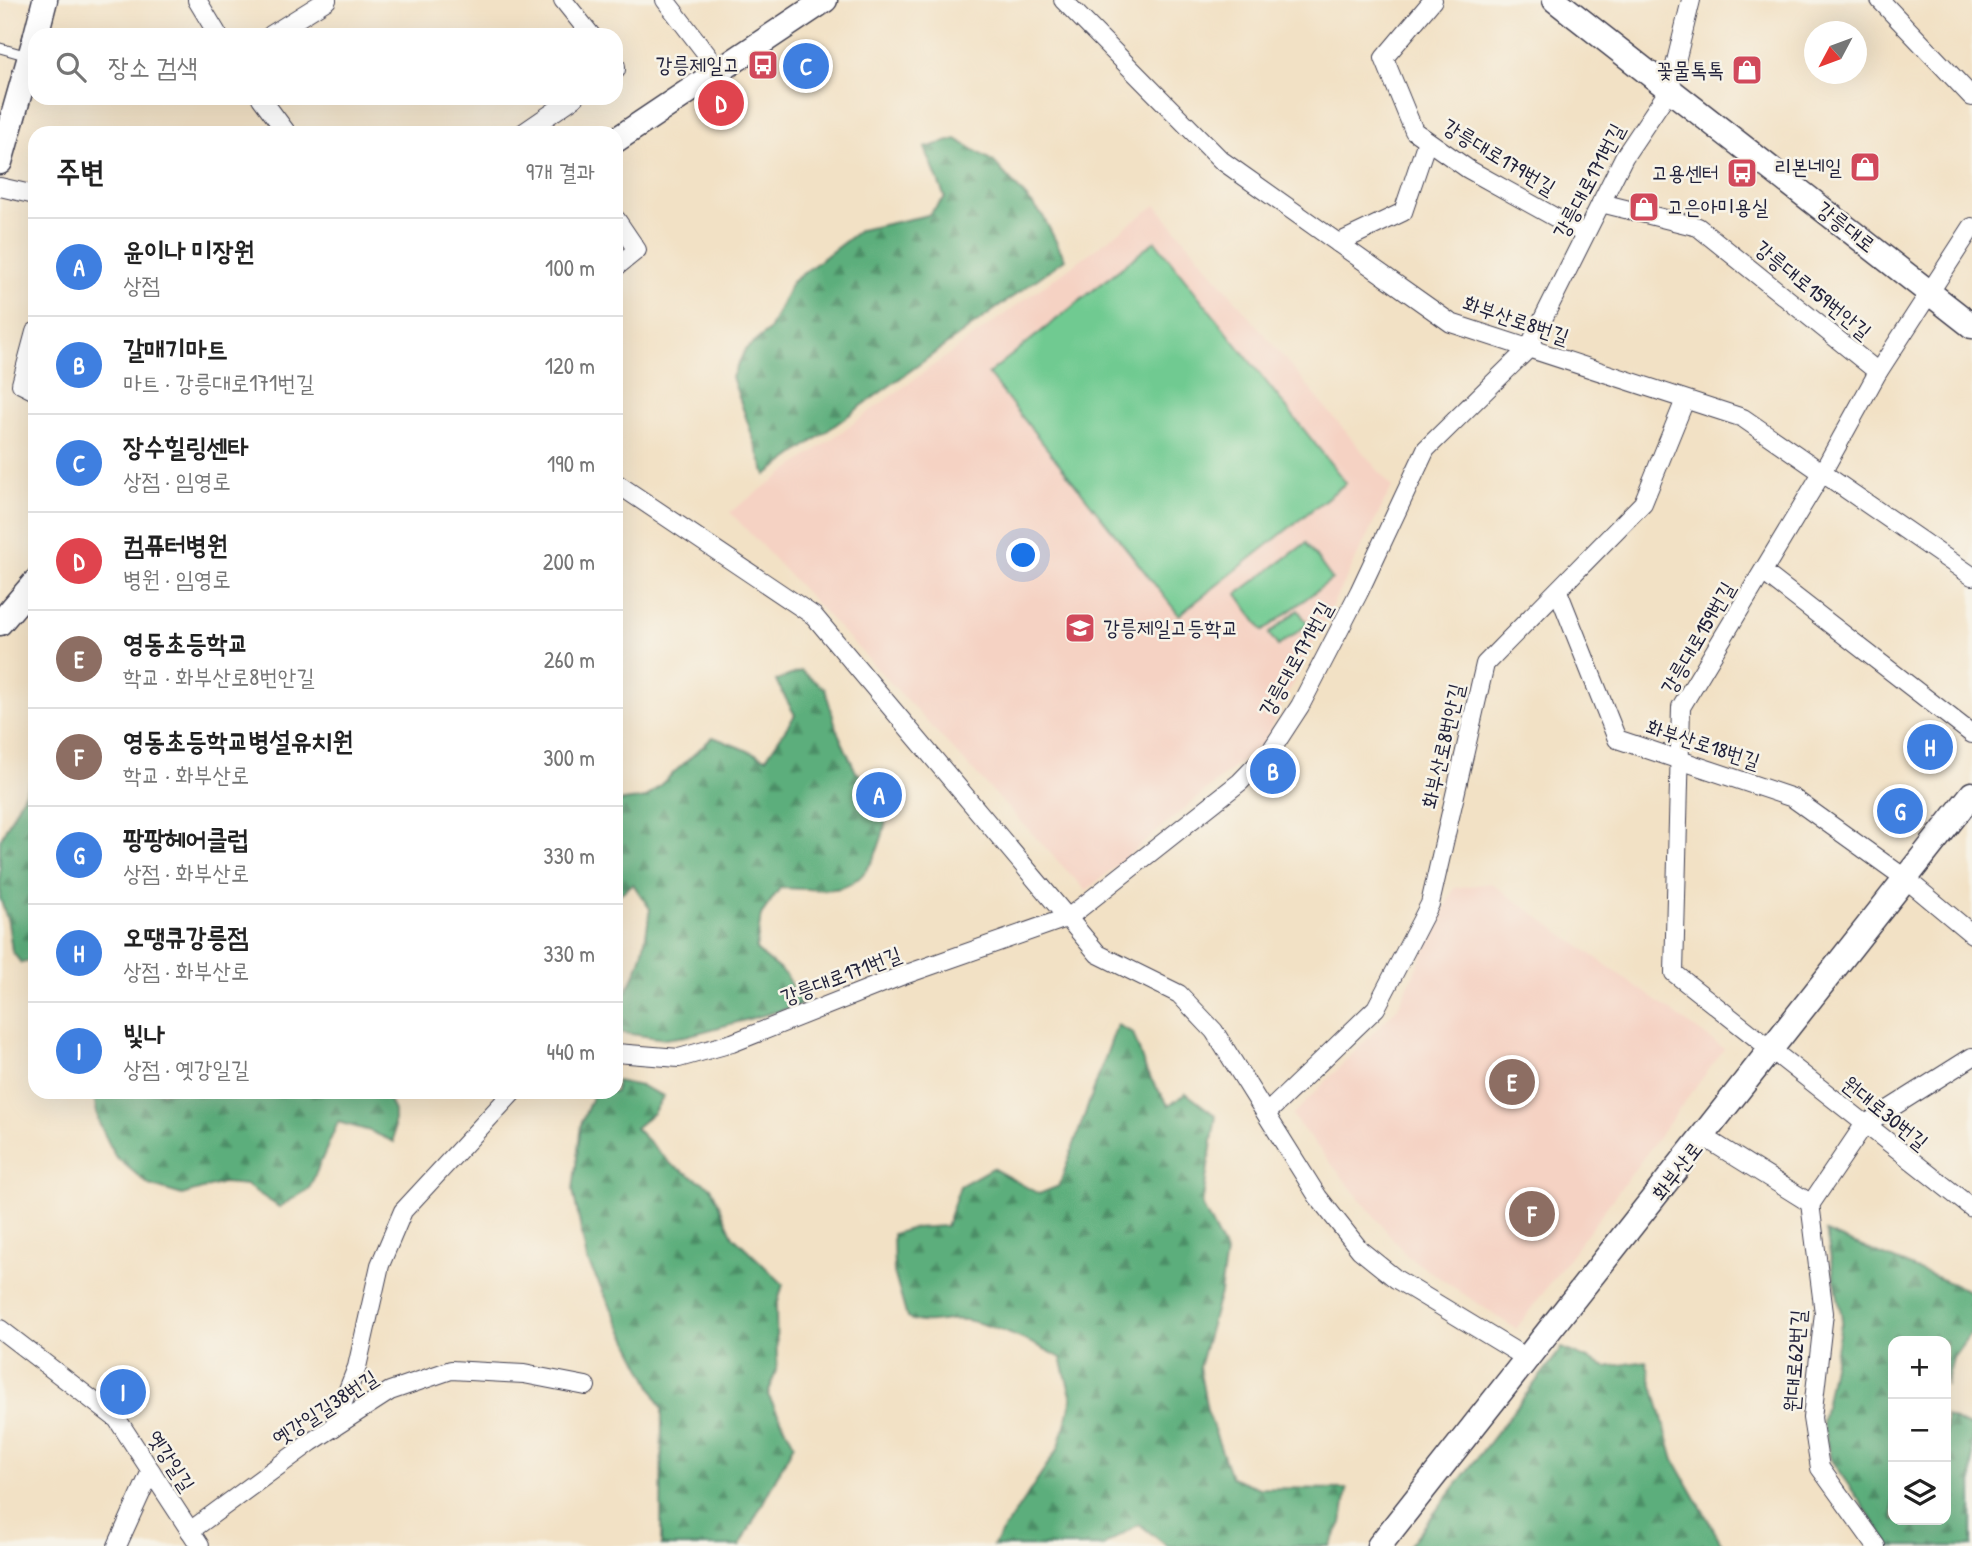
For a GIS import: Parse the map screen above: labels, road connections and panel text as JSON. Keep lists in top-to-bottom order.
{
  "streets": {
    "street": [
      "강릉대로179번길",
      "강릉대로171번길",
      "강릉대로",
      "강릉대로159번안길",
      "화부산로8번길",
      "강릉대로159번길",
      "화부산로18번길",
      "화부산로8번안길",
      "원대로30번길",
      "화부산로",
      "원대로62번길",
      "옛강일길38번길",
      "옛강일길"
    ]
  },
  "crossings": [
    ["강릉대로179번길", "강릉대로171번길"],
    ["강릉대로171번길", "강릉대로"],
    ["강릉대로171번길", "강릉대로159번안길"],
    ["강릉대로171번길", "화부산로8번길"],
    ["강릉대로", "강릉대로159번길"],
    ["강릉대로159번안길", "강릉대로159번길"],
    ["화부산로8번길", "강릉대로159번길"],
    ["화부산로8번길", "화부산로8번안길"],
    ["강릉대로159번길", "화부산로18번길"],
    ["강릉대로159번길", "원대로30번길"],
    ["강릉대로159번길", "화부산로"],
    ["화부산로18번길", "화부산로8번안길"],
    ["화부산로18번길", "화부산로"],
    ["원대로30번길", "화부산로"],
    ["옛강일길38번길", "옛강일길"]
  ],
  "places": {
    "bus stop": ["강릉제일고", "고용센터"],
    "shop": ["꽃물톡톡", "리본네일", "고은아미용실"],
    "school or university": ["강릉제일고등학교"]
  },
  "north": "bottom left",
  "page": {
    "search": "장소 검색",
    "pins": [
      "C",
      "D",
      "H",
      "B",
      "A",
      "G",
      "E",
      "F",
      "I"
    ],
    "heading": ["주변", "9개 결과"],
    "list": [
      {
        "mark": "A",
        "name": "윤이나 미장원",
        "note": "상점",
        "value": "100 m"
      },
      {
        "mark": "B",
        "name": "갈매기마트",
        "note": "마트 · 강릉대로171번길",
        "value": "120 m"
      },
      {
        "mark": "C",
        "name": "장수힐링센타",
        "note": "상점 · 임영로",
        "value": "190 m"
      },
      {
        "mark": "D",
        "name": "컴퓨터병원",
        "note": "병원 · 임영로",
        "value": "200 m"
      },
      {
        "mark": "E",
        "name": "영동초등학교",
        "note": "학교 · 화부산로8번안길",
        "value": "260 m"
      },
      {
        "mark": "F",
        "name": "영동초등학교병설유치원",
        "note": "학교 · 화부산로",
        "value": "300 m"
      },
      {
        "mark": "G",
        "name": "팡팡헤어클럽",
        "note": "상점 · 화부산로",
        "value": "330 m"
      },
      {
        "mark": "H",
        "name": "오땡큐강릉점",
        "note": "상점 · 화부산로",
        "value": "330 m"
      },
      {
        "mark": "I",
        "name": "빛나",
        "note": "상점 · 옛강일길",
        "value": "440 m"
      }
    ],
    "map_buttons": ["+", "−"]
  }
}
